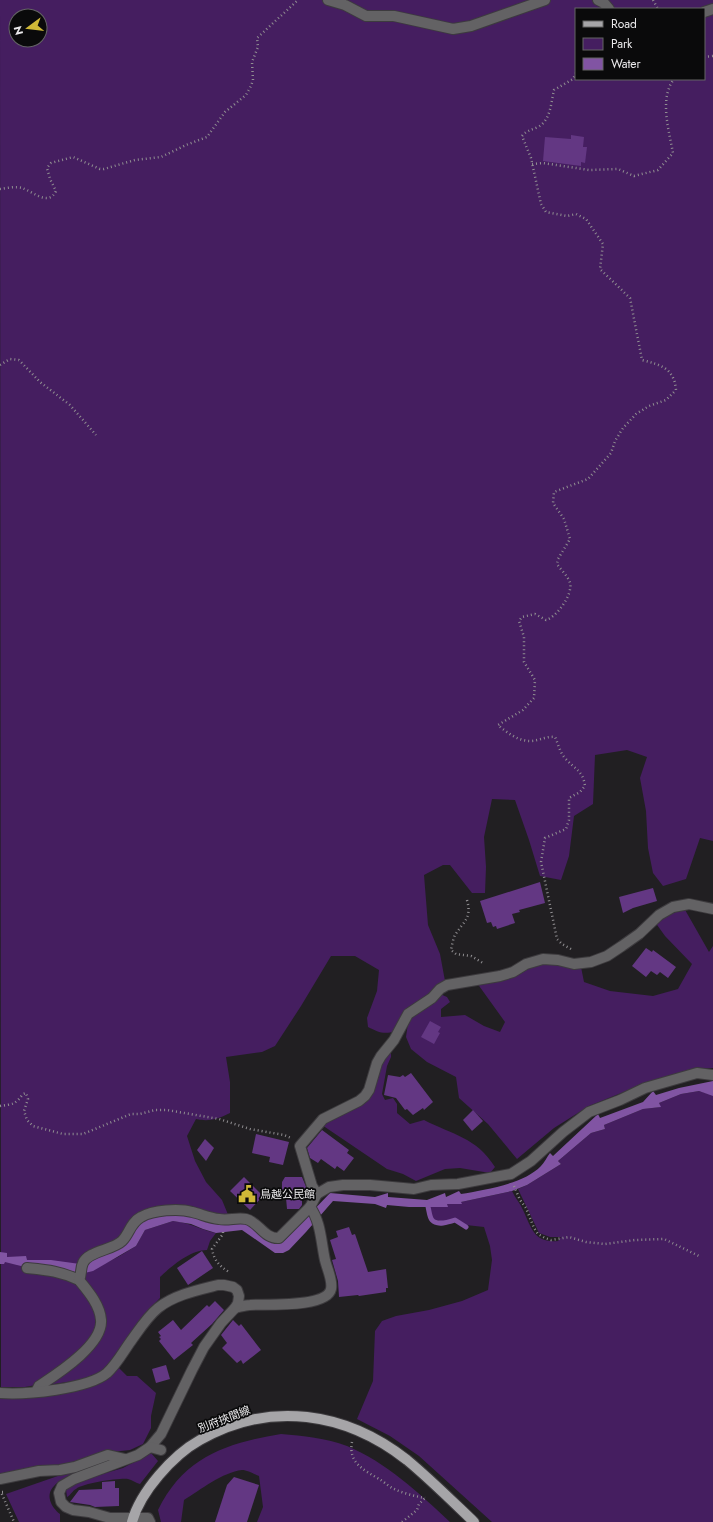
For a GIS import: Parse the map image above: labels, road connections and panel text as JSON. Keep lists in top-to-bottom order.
{
  "streets": {
    "main road": ["別府挾間線"]
  },
  "places": {
    "public building": ["鳥越公民館"]
  },
  "legend": ["Road", "Park", "Water"],
  "north": "left"
}
